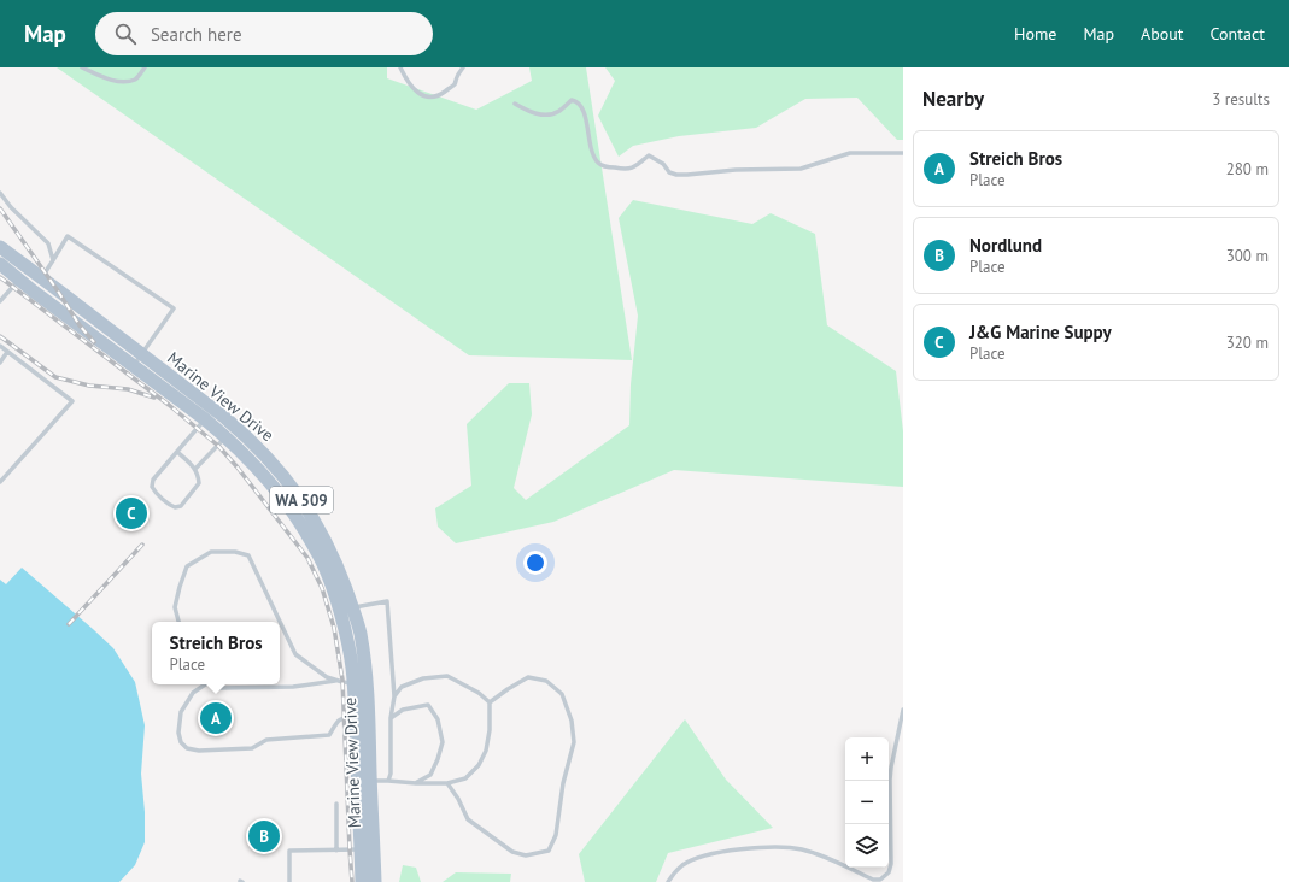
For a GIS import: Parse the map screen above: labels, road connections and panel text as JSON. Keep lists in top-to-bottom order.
{
  "streets": {
    "main road": ["Marine View Drive", "WA 509"]
  },
  "page": {
    "header": "Map",
    "search": "Search here",
    "nav": [
      "Home",
      "Map",
      "About",
      "Contact"
    ],
    "heading": ["Nearby", "3 results"],
    "list": [
      {
        "mark": "A",
        "name": "Streich Bros",
        "note": "Place",
        "value": "280 m"
      },
      {
        "mark": "B",
        "name": "Nordlund",
        "note": "Place",
        "value": "300 m"
      },
      {
        "mark": "C",
        "name": "J&G Marine Suppy",
        "note": "Place",
        "value": "320 m"
      }
    ],
    "pins": ["C", "A", "B"],
    "popup": ["Streich Bros", "Place"],
    "map_buttons": ["+", "−"]
  }
}
